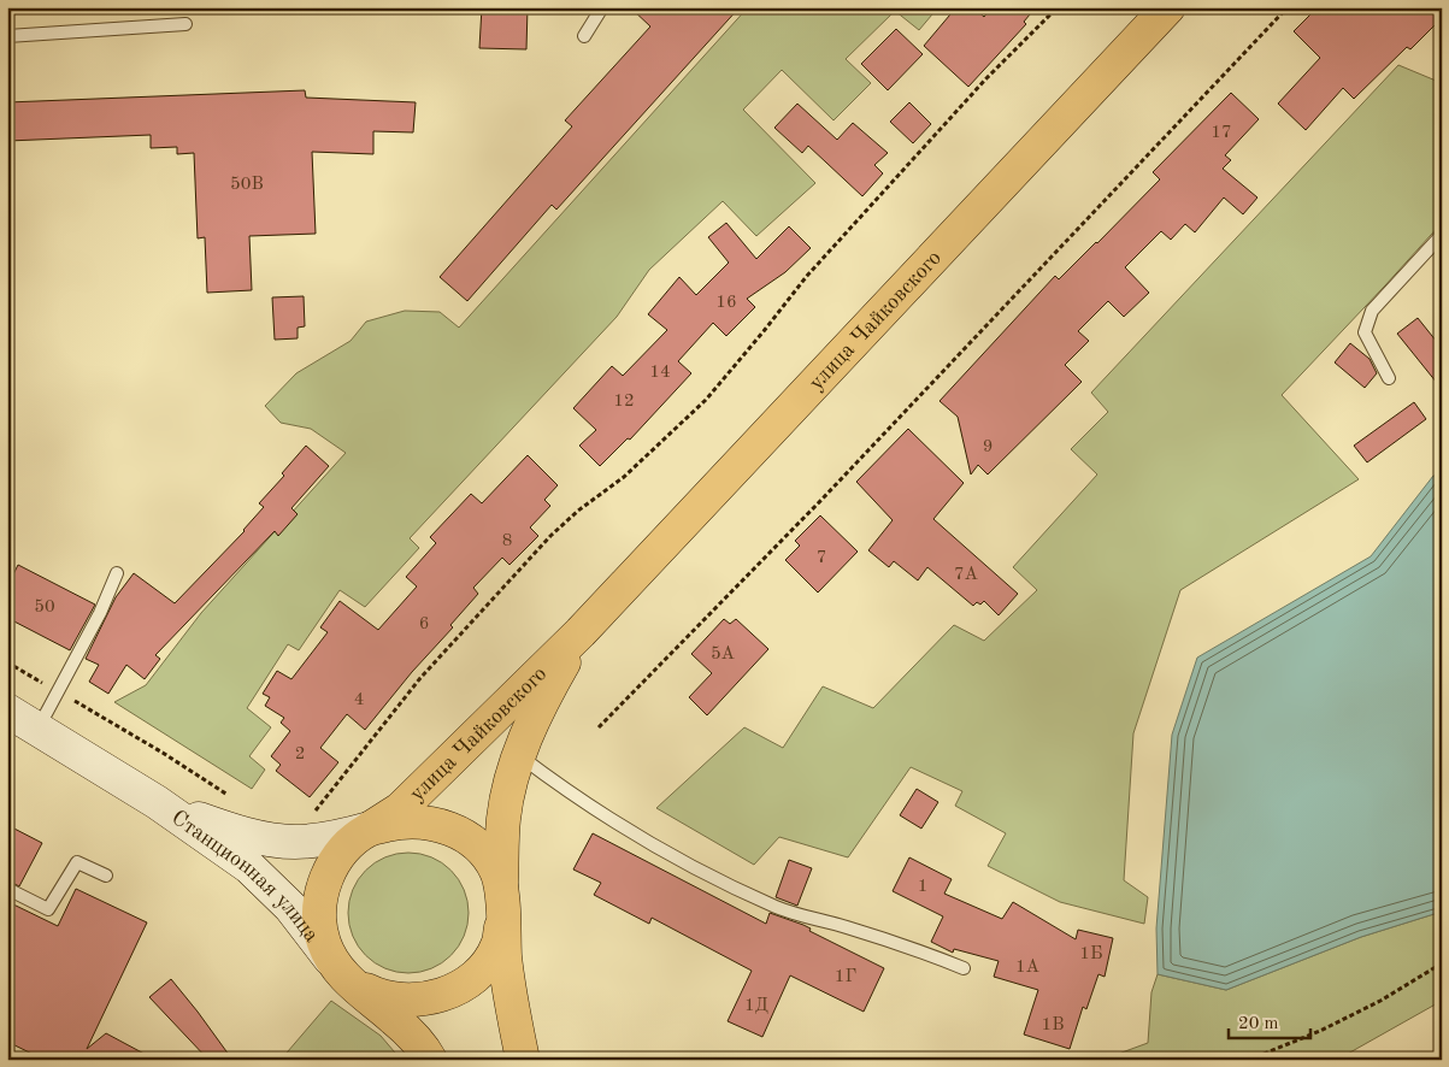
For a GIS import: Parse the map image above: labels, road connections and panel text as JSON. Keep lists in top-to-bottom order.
{
  "streets": {
    "main road": ["улица Чайковского", "Станционная улица"]
  },
  "crossings": [
    ["улица Чайковского", "Станционная улица"]
  ],
  "house_numbers": [
    "17",
    "50В",
    "16",
    "14",
    "12",
    "9",
    "8",
    "7",
    "7А",
    "50",
    "6",
    "5А",
    "4",
    "2",
    "1",
    "1Б",
    "1А",
    "1Г",
    "1Д",
    "1В"
  ],
  "scale_bar": "20 m"
}
